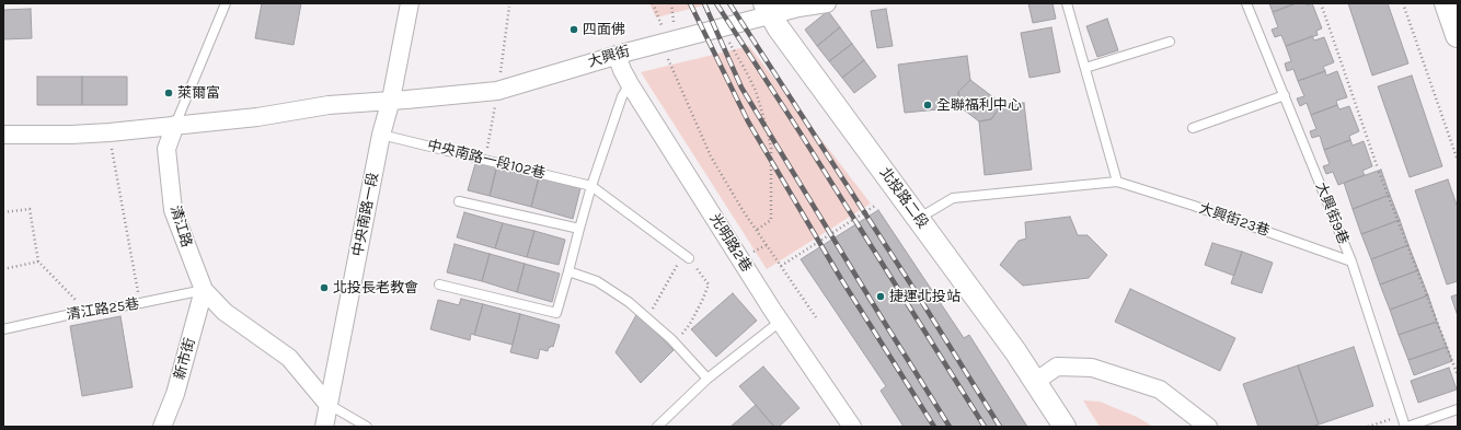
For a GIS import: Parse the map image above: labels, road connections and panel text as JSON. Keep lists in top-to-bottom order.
{
  "streets": {
    "street": [
      "大興街",
      "北投路二段",
      "中央南路一段",
      "清江路",
      "光明路2巷",
      "新市街"
    ],
    "lane": [
      "中央南路一段102巷",
      "大興街9巷",
      "大興街23巷",
      "清江路25巷"
    ]
  },
  "crossings": [
    ["大興街", "北投路二段"],
    ["大興街", "中央南路一段"],
    ["大興街", "清江路"],
    ["大興街", "光明路2巷"],
    ["中央南路一段102巷", "中央南路一段"],
    ["北投路二段", "大興街23巷"],
    ["大興街9巷", "大興街23巷"],
    ["中央南路一段", "清江路"],
    ["清江路", "清江路25巷"],
    ["清江路", "新市街"],
    ["清江路25巷", "新市街"]
  ],
  "places": [
    "四面佛",
    "萊爾富",
    "全聯福利中心",
    "北投長老教會",
    "捷運北投站"
  ]
}
